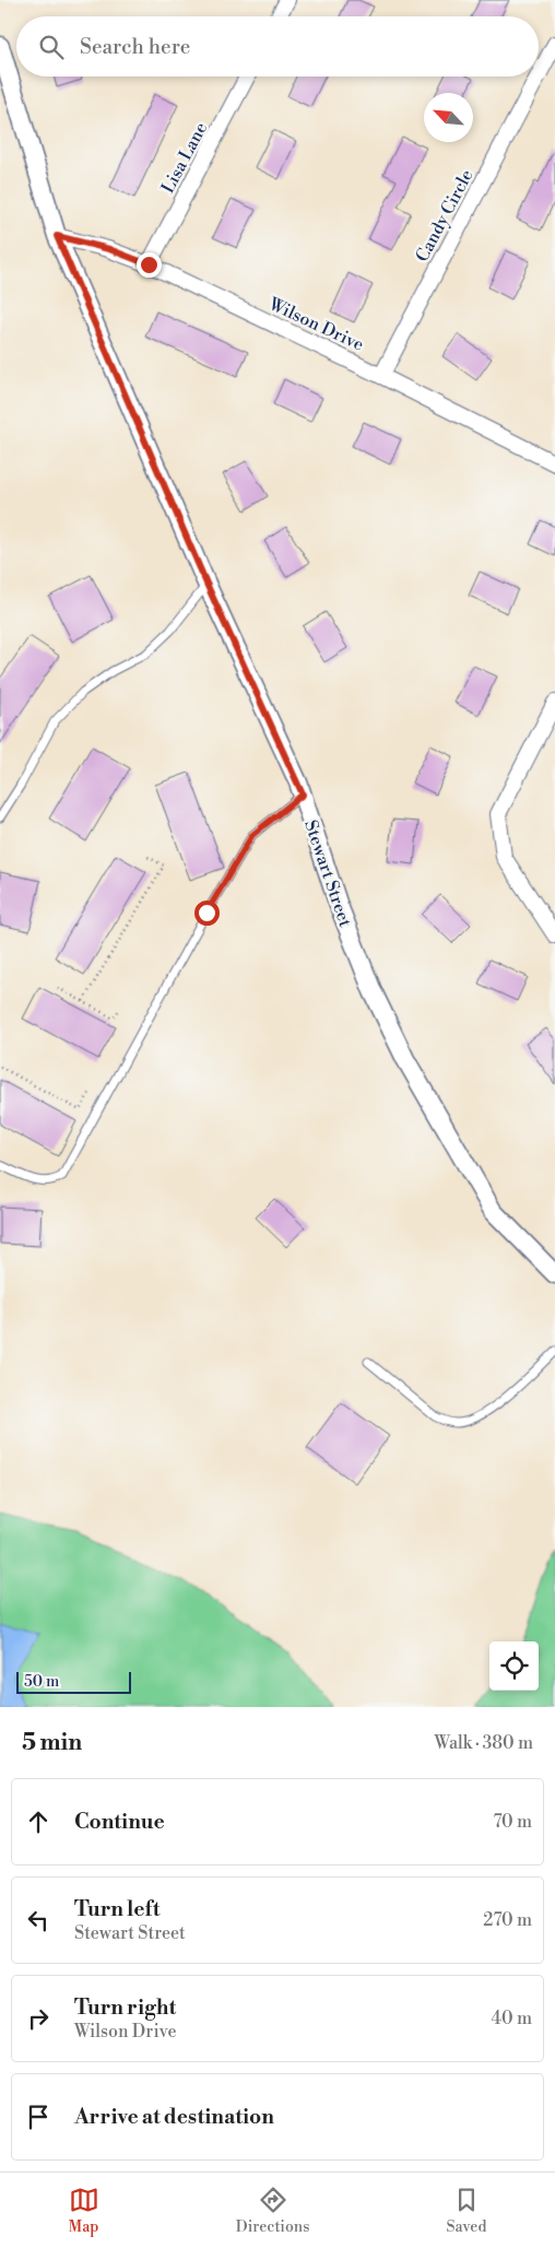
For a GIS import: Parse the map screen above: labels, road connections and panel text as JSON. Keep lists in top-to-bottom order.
{
  "streets": {
    "street": [
      "Lisa Lane",
      "Candy Circle",
      "Wilson Drive",
      "Stewart Street"
    ]
  },
  "crossings": [
    ["Lisa Lane", "Wilson Drive"],
    ["Candy Circle", "Wilson Drive"],
    ["Wilson Drive", "Stewart Street"]
  ],
  "scale_bar": "50 m",
  "north": "top left",
  "page": {
    "search": "Search here",
    "scale": "50 m",
    "heading": ["5 min", "Walk · 380 m"],
    "list": [
      ["Continue", "70 m"],
      ["Turn left", "Stewart Street", "270 m"],
      ["Turn right", "Wilson Drive", "40 m"],
      "Arrive at destination"
    ],
    "nav": ["Map", "Directions", "Saved"]
  }
}
